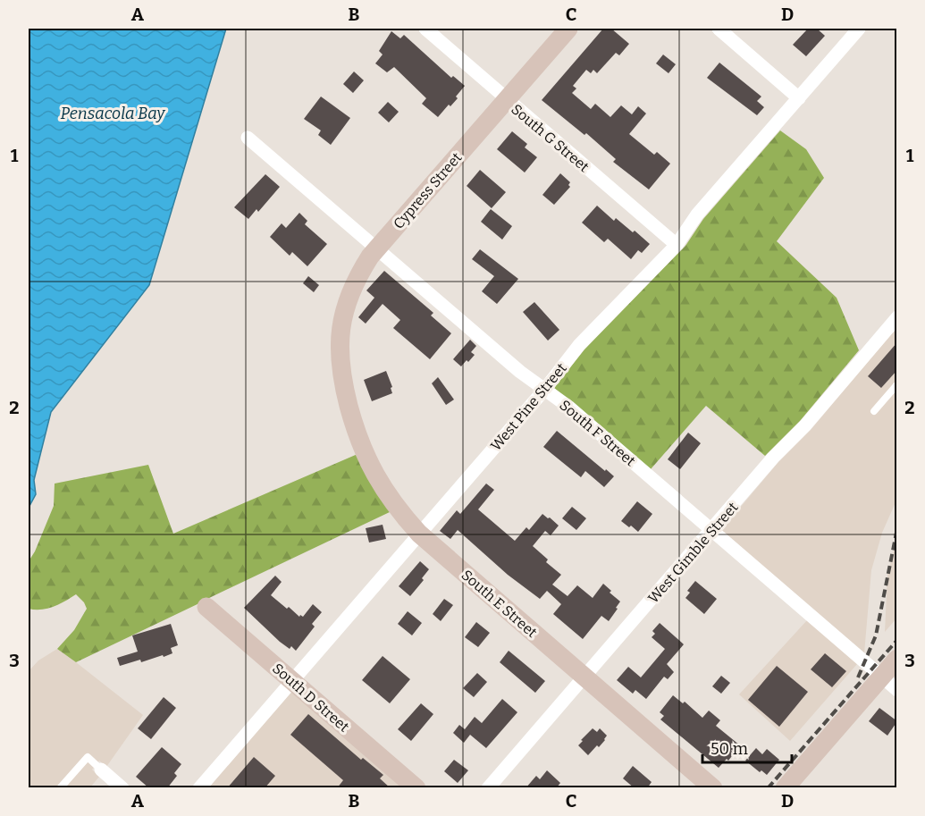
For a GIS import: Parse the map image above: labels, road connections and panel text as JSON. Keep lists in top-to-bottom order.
{
  "streets": {
    "street": [
      "South G Street",
      "Cypress Street",
      "West Pine Street",
      "South F Street",
      "West Gimble Street",
      "South E Street",
      "South D Street"
    ]
  },
  "crossings": [
    ["South G Street", "Cypress Street"],
    ["South G Street", "West Pine Street"],
    ["Cypress Street", "South F Street"],
    ["Cypress Street", "South E Street"],
    ["West Pine Street", "South F Street"],
    ["West Pine Street", "South E Street"],
    ["West Pine Street", "South D Street"],
    ["South F Street", "West Gimble Street"],
    ["West Gimble Street", "South E Street"]
  ],
  "water": ["Pensacola Bay"],
  "scale_bar": "50 m",
  "grid": {
    "columns": [
      "A",
      "B",
      "C",
      "D"
    ],
    "rows": ["1", "2", "3"]
  }
}
